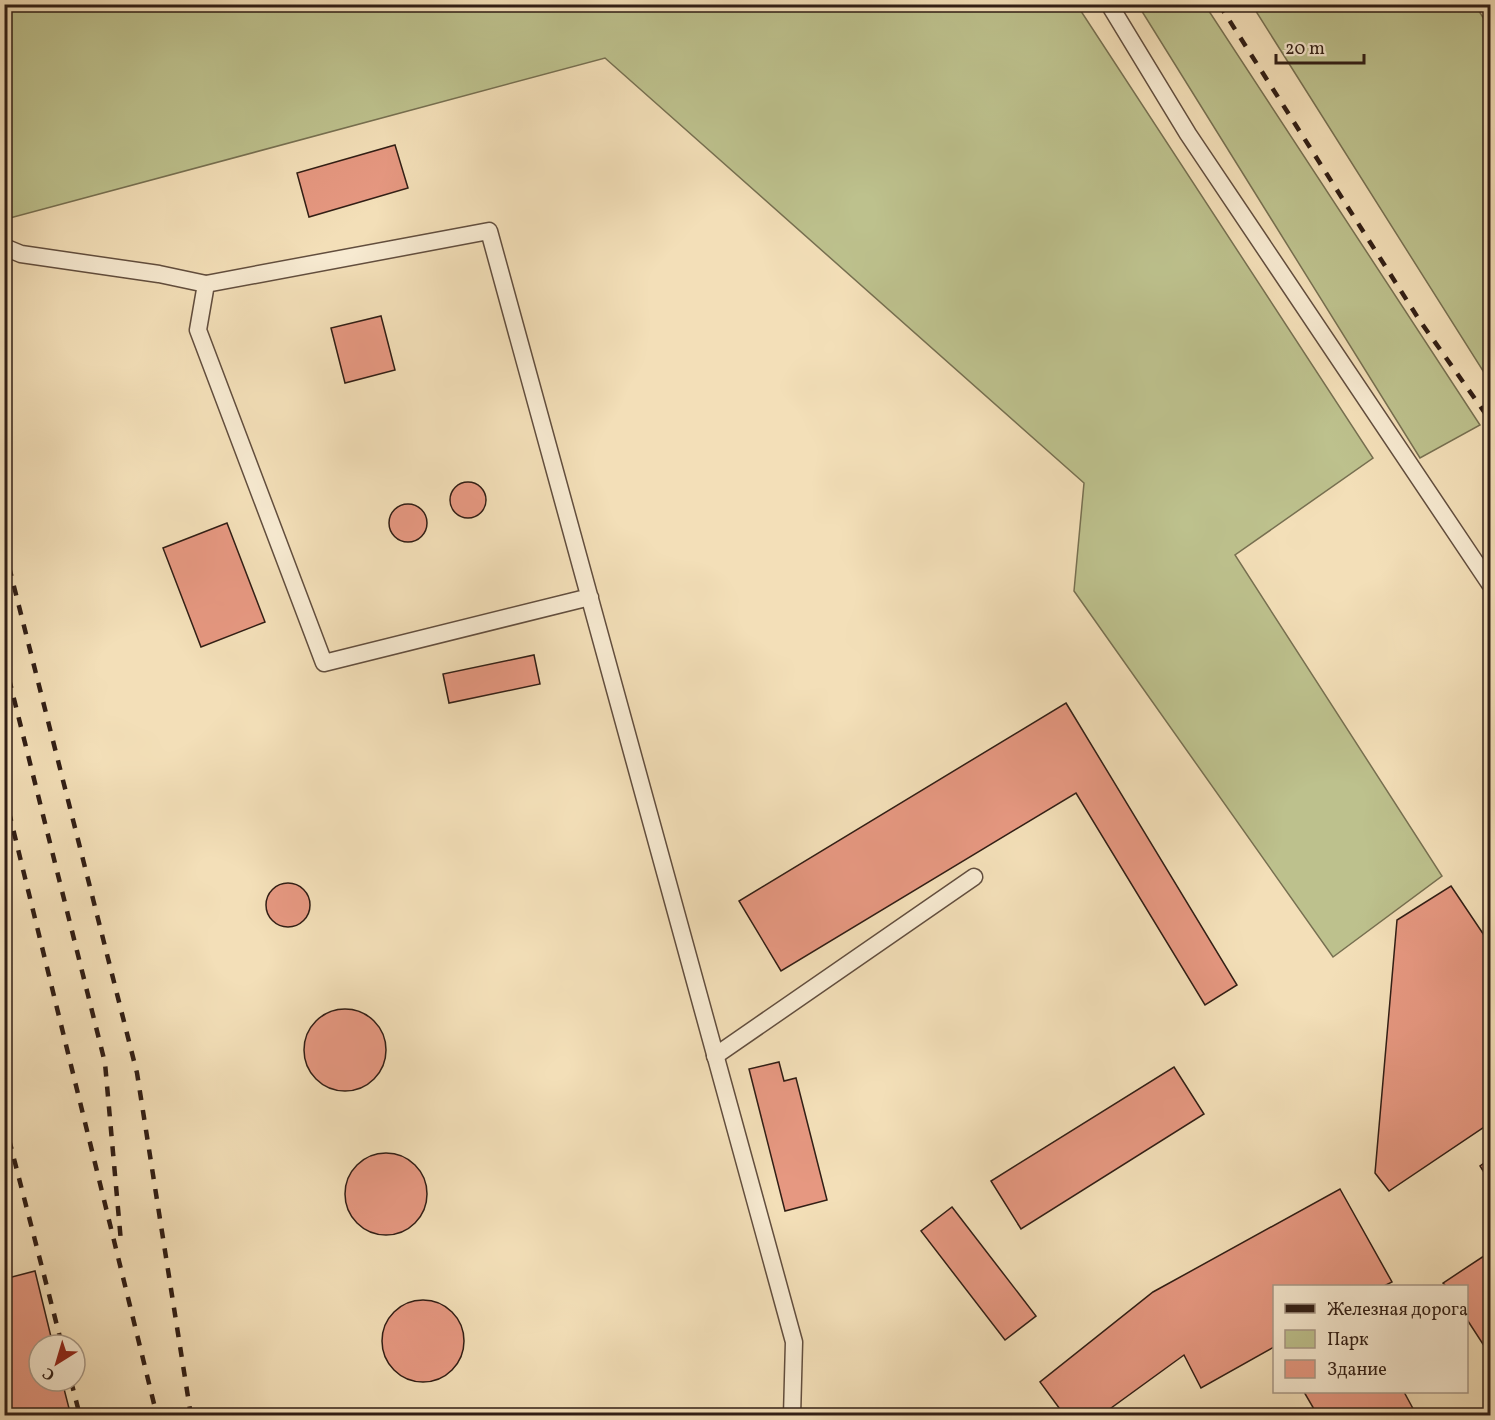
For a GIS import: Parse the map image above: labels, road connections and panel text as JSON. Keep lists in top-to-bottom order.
{
  "legend": ["Железная дорога", "Парк", "Здание"],
  "scale_bar": "20 m",
  "north": "bottom left"
}
